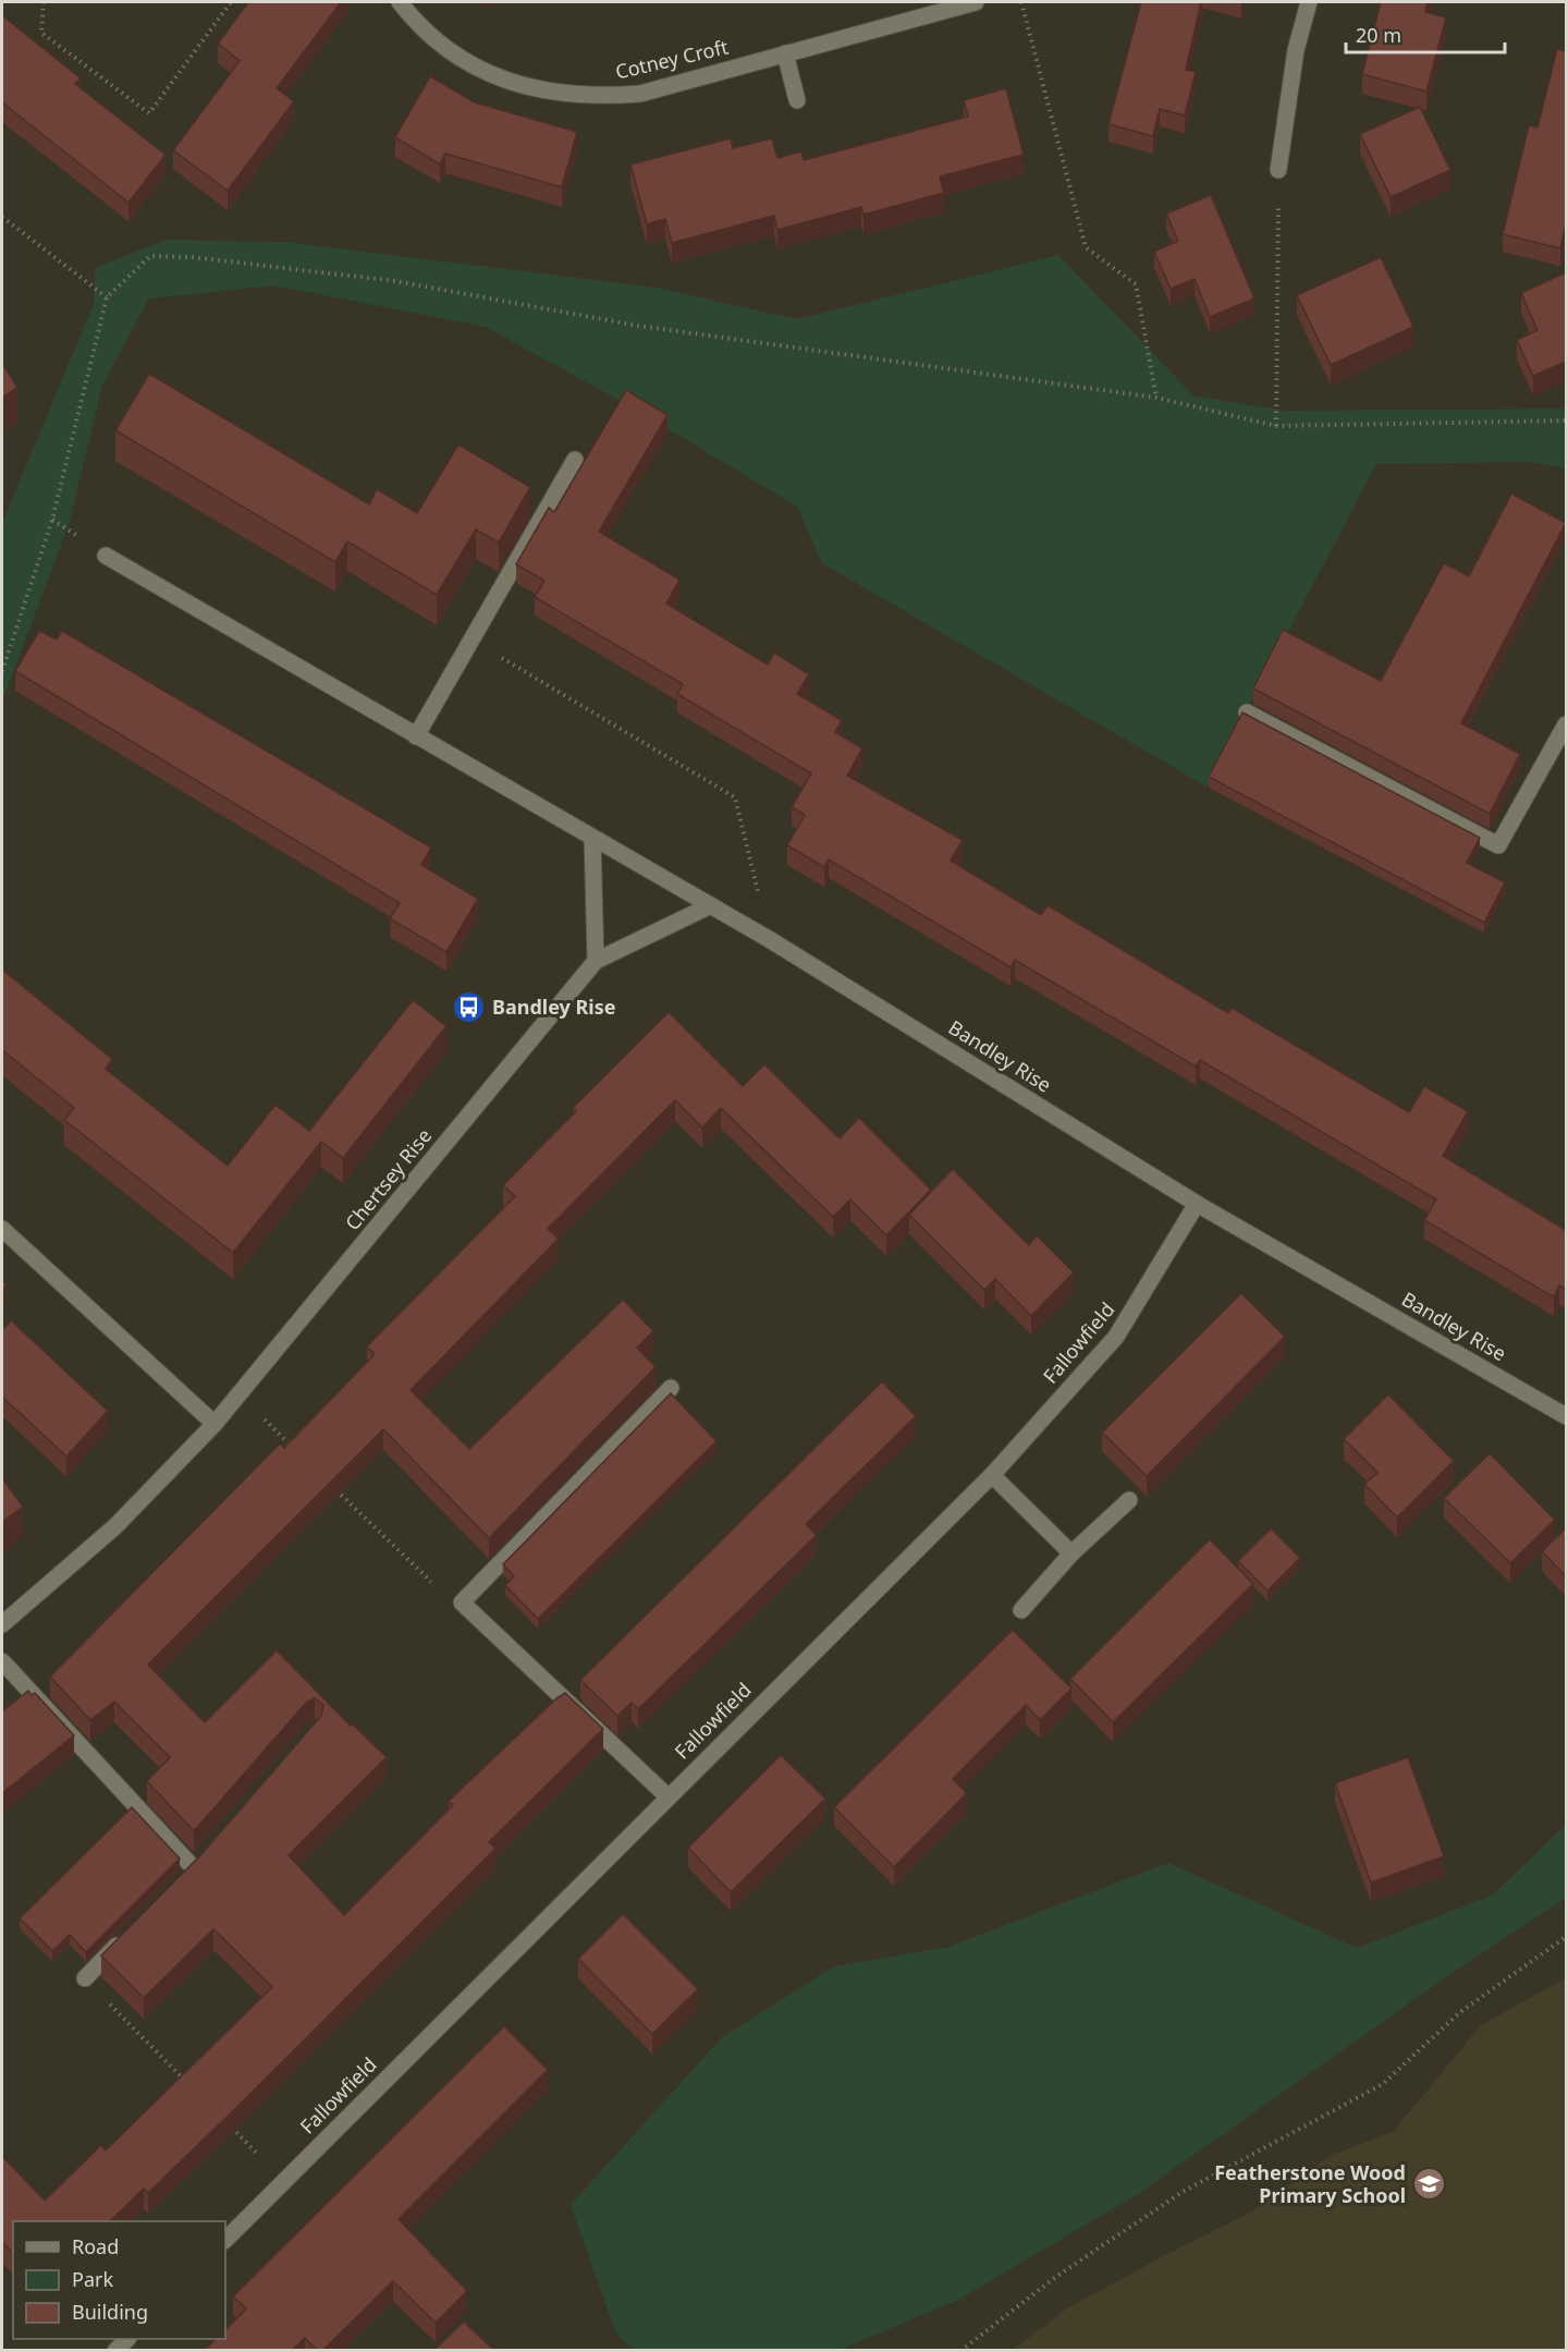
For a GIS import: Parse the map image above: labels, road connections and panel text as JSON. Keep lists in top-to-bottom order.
{
  "streets": {
    "street": [
      "Cotney Croft",
      "Bandley Rise",
      "Chertsey Rise",
      "Fallowfield"
    ]
  },
  "crossings": [
    ["Bandley Rise", "Chertsey Rise"],
    ["Bandley Rise", "Fallowfield"]
  ],
  "places": {
    "bus stop": ["Bandley Rise"],
    "school or university": ["Featherstone Wood Primary School"]
  },
  "legend": ["Road", "Park", "Building"],
  "scale_bar": "20 m"
}
